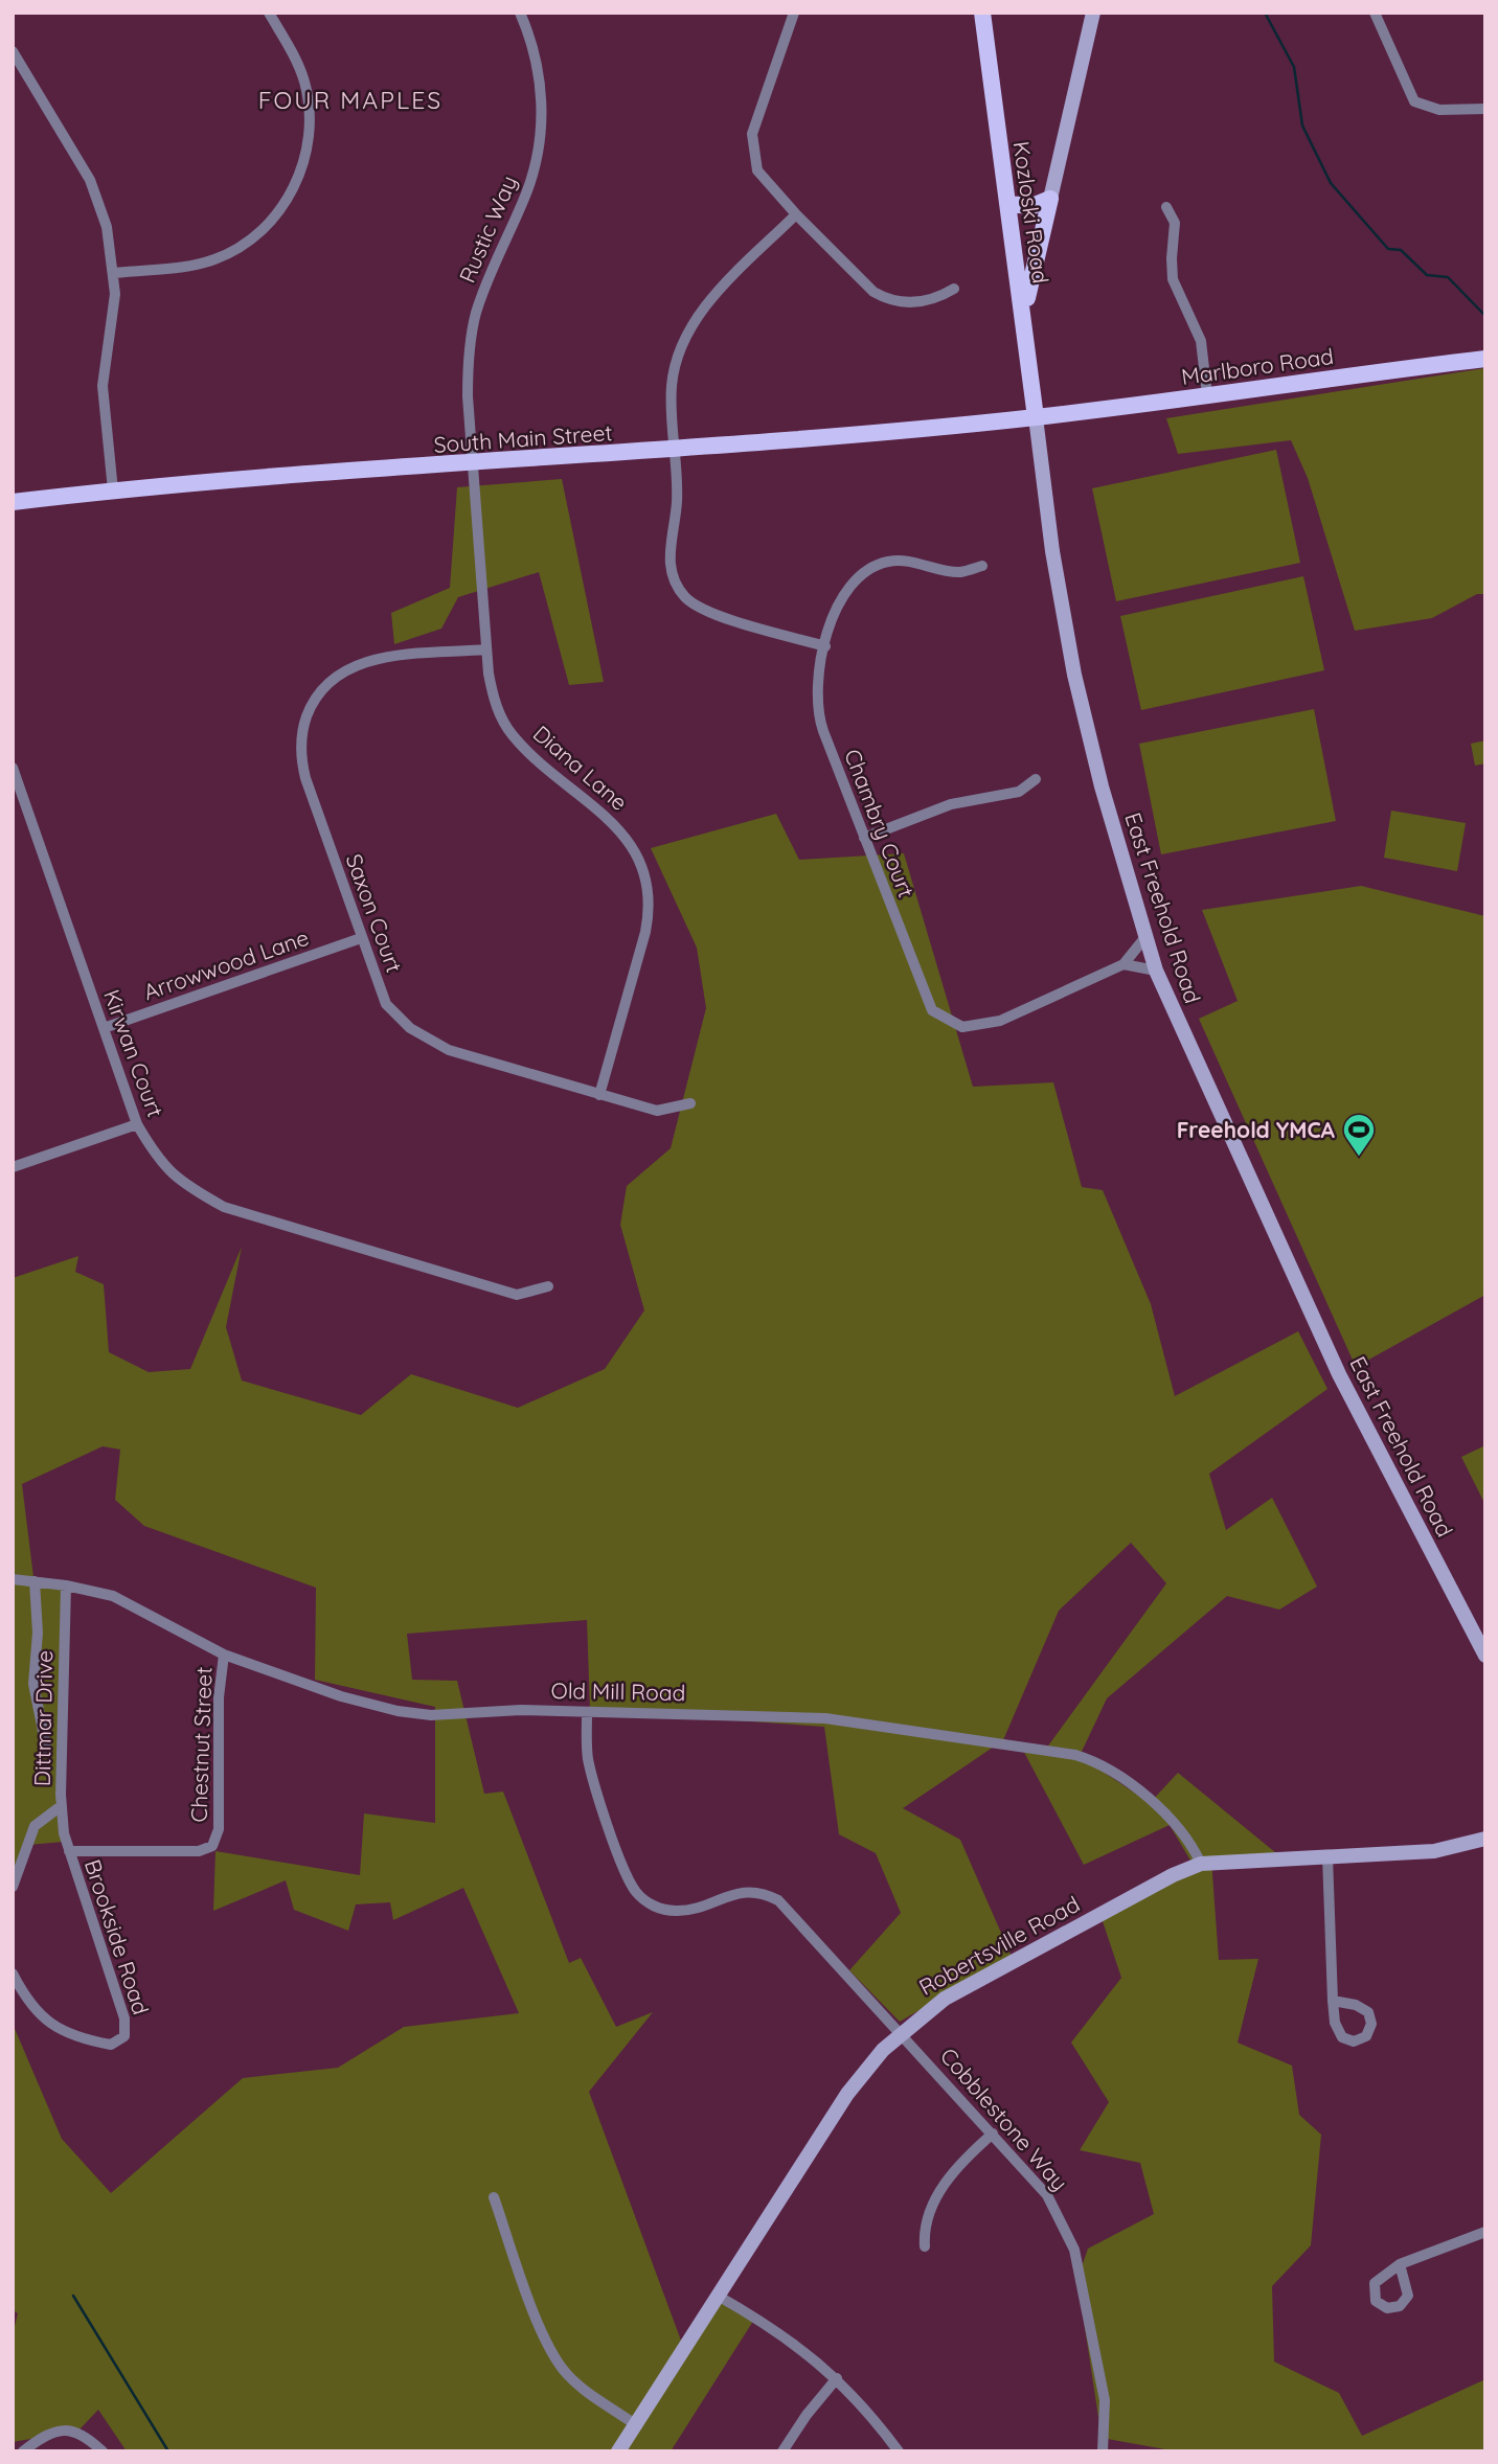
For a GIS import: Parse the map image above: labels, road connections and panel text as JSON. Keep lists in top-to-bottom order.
{
  "streets": {
    "main road": ["Kozloski Road", "Marlboro Road", "South Main Street"],
    "street": [
      "Rustic Way",
      "Diana Lane",
      "Chambry Court",
      "East Freehold Road",
      "Saxon Court",
      "Arrowwood Lane",
      "Kirwan Court",
      "Old Mill Road",
      "Dittmar Drive",
      "Chestnut Street",
      "Brookside Road",
      "Robertsville Road",
      "Cobblestone Way"
    ]
  },
  "crossings": [
    ["Kozloski Road", "Marlboro Road"],
    ["Kozloski Road", "South Main Street"],
    ["Kozloski Road", "East Freehold Road"],
    ["Rustic Way", "South Main Street"],
    ["Rustic Way", "Diana Lane"],
    ["Marlboro Road", "South Main Street"],
    ["Marlboro Road", "East Freehold Road"],
    ["South Main Street", "Diana Lane"],
    ["South Main Street", "East Freehold Road"],
    ["Diana Lane", "Saxon Court"],
    ["Chambry Court", "East Freehold Road"],
    ["Saxon Court", "Arrowwood Lane"],
    ["Arrowwood Lane", "Kirwan Court"],
    ["Old Mill Road", "Dittmar Drive"],
    ["Old Mill Road", "Chestnut Street"],
    ["Old Mill Road", "Robertsville Road"],
    ["Old Mill Road", "Cobblestone Way"],
    ["Dittmar Drive", "Chestnut Street"],
    ["Dittmar Drive", "Brookside Road"],
    ["Chestnut Street", "Brookside Road"],
    ["Robertsville Road", "Cobblestone Way"]
  ],
  "districts": ["FOUR MAPLES"],
  "places": {
    "sports": ["Freehold YMCA"]
  }
}
